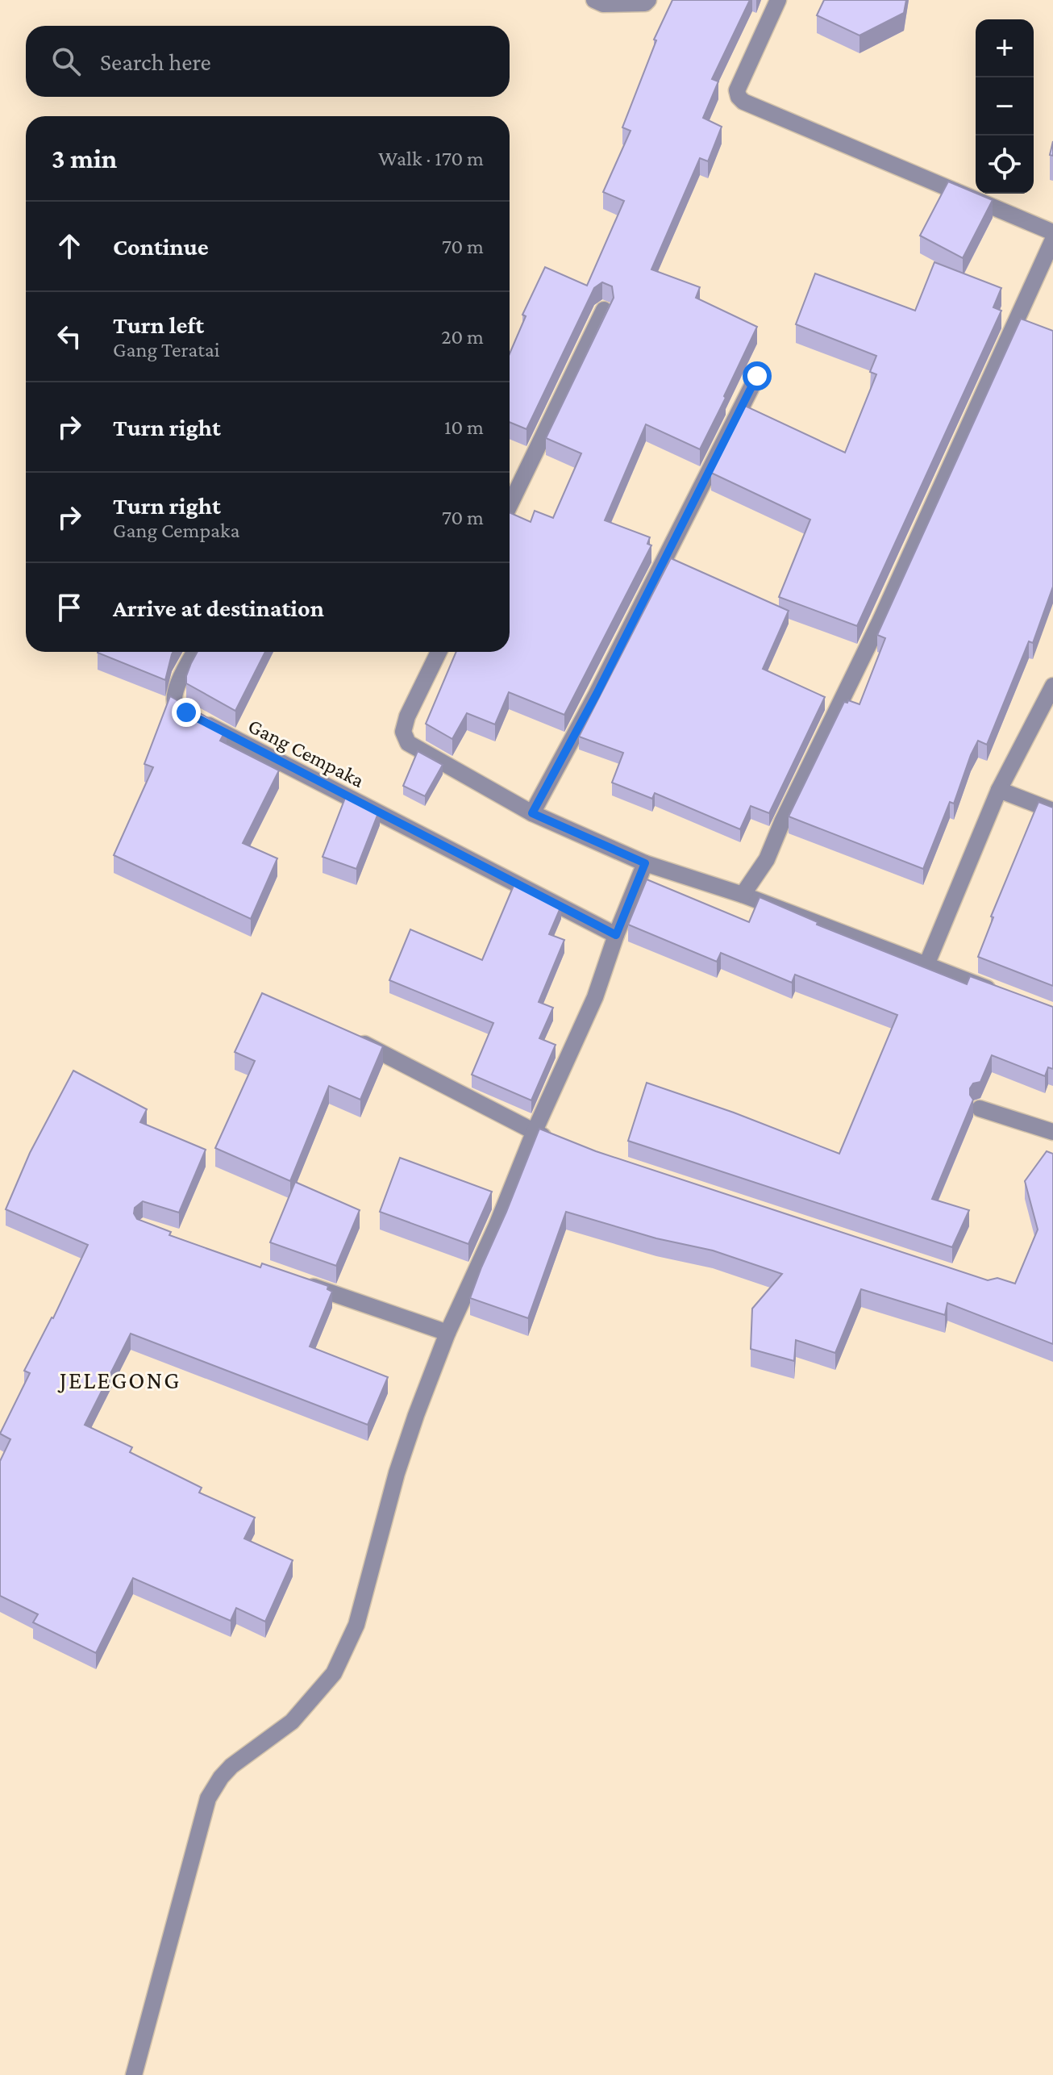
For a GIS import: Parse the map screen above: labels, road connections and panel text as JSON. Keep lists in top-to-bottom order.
{
  "streets": {
    "street": ["Gang Cempaka"]
  },
  "districts": ["JELEGONG"],
  "page": {
    "map_buttons": ["+", "−"],
    "search": "Search here",
    "heading": ["3 min", "Walk · 170 m"],
    "list": [
      ["Continue", "70 m"],
      ["Turn left", "Gang Teratai", "20 m"],
      ["Turn right", "10 m"],
      ["Turn right", "Gang Cempaka", "70 m"],
      "Arrive at destination"
    ]
  }
}
